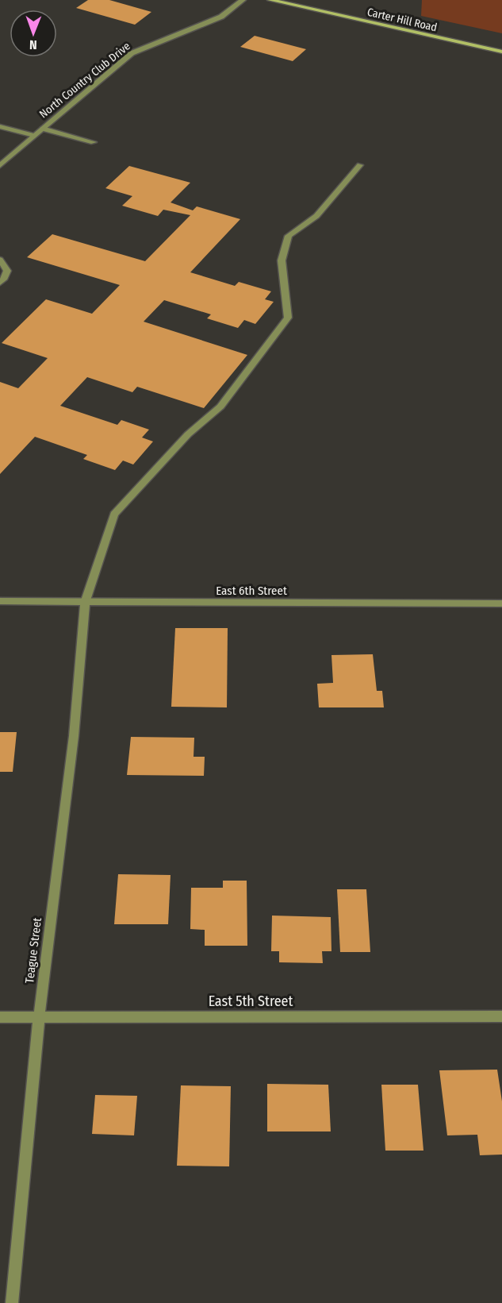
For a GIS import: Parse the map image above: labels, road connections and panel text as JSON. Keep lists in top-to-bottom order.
{
  "streets": {
    "main road": ["Carter Hill Road"],
    "street": [
      "North Country Club Drive",
      "East 6th Street",
      "Teague Street",
      "East 5th Street"
    ]
  },
  "crossings": [
    ["East 6th Street", "Teague Street"],
    ["Teague Street", "East 5th Street"]
  ],
  "north": "bottom"
}
